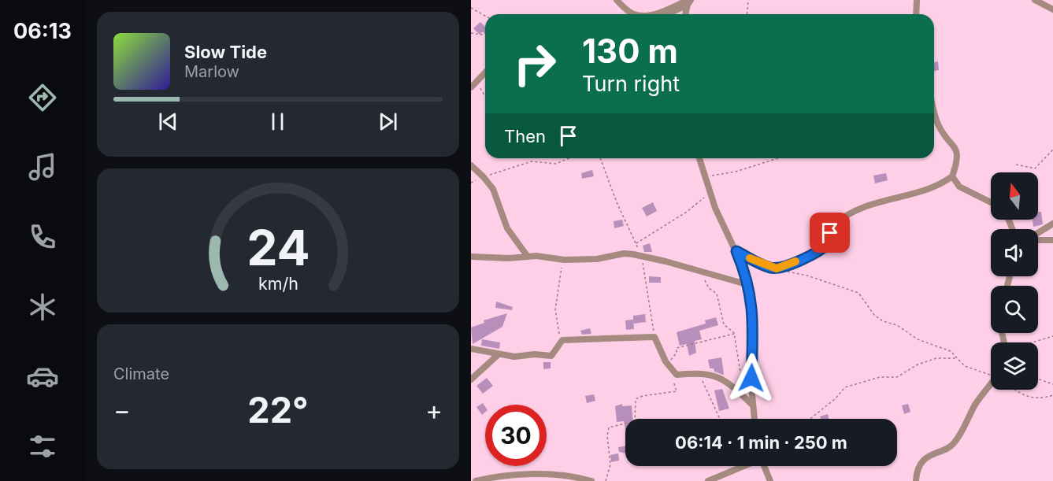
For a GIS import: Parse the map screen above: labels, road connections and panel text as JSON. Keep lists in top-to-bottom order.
{
  "north": "top",
  "page": {
    "tabs": "06:13",
    "turn": ["130 m", "Turn right"],
    "song": ["Slow Tide", "Marlow"],
    "then": "Then",
    "tile": "Climate",
    "heat": ["−", "22°", "+"],
    "limit": "30",
    "trip": "06:14 · 1 min · 250 m",
    "gauge": ["24", "km/h"]
  }
}
